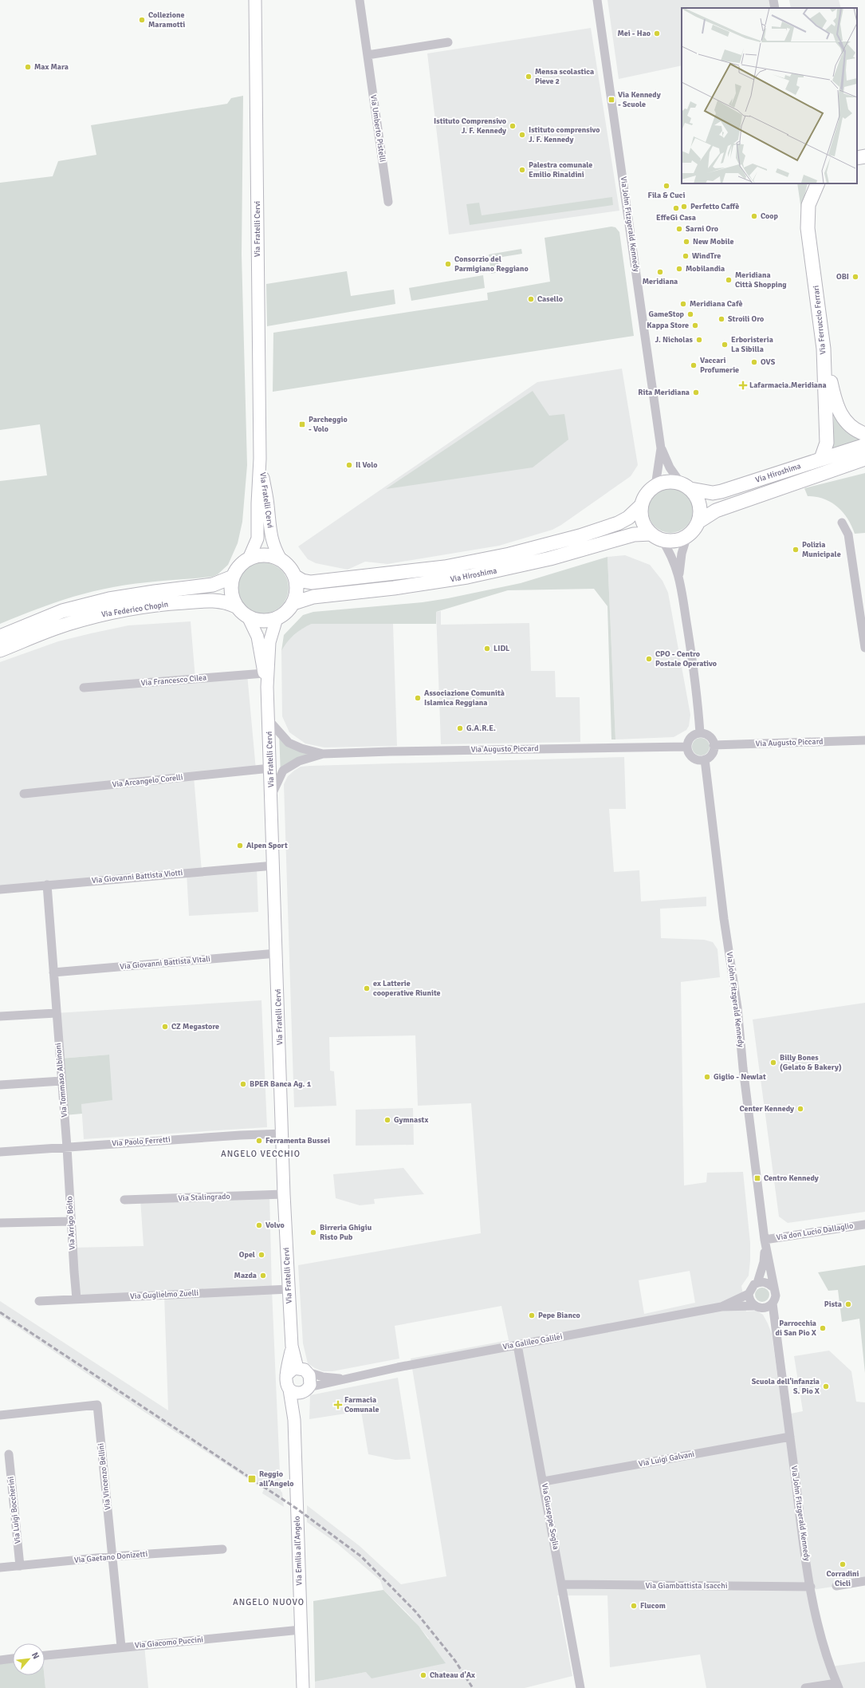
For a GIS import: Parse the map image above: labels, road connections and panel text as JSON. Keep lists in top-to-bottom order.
{
  "streets": {
    "main road": [
      "Via Fratelli Cervi",
      "Via Ferruccio Ferrari",
      "Via Hiroshima",
      "Via Federico Chopin",
      "Via Emilia all'Angelo"
    ],
    "street": [
      "Via Umberto Pistelli",
      "Via John Fitzgerald Kennedy",
      "Via Francesco Cilea",
      "Via Augusto Piccard",
      "Via Arcangelo Corelli",
      "Via Giovanni Battista Viotti",
      "Via Giovanni Battista Vitali",
      "Via Tommaso Albinoni",
      "Via Paolo Ferretti",
      "Via Stalingrado",
      "Via Arrigo Boito",
      "Via don Lucio Dallaglio",
      "Via Guglielmo Zuelli",
      "Via Galileo Galilei",
      "Via Luigi Galvani",
      "Via Vincenzo Bellini",
      "Via Luigi Boccherini",
      "Via Giuseppe Soglia",
      "Via Gaetano Donizetti",
      "Via Giambattista Isacchi",
      "Via Giacomo Puccini"
    ]
  },
  "crossings": [
    ["Via John Fitzgerald Kennedy", "Via Hiroshima"],
    ["Via John Fitzgerald Kennedy", "Via Augusto Piccard"],
    ["Via John Fitzgerald Kennedy", "Via don Lucio Dallaglio"],
    ["Via John Fitzgerald Kennedy", "Via Galileo Galilei"],
    ["Via John Fitzgerald Kennedy", "Via Luigi Galvani"],
    ["Via John Fitzgerald Kennedy", "Via Giambattista Isacchi"],
    ["Via Fratelli Cervi", "Via Hiroshima"],
    ["Via Fratelli Cervi", "Via Federico Chopin"],
    ["Via Fratelli Cervi", "Via Francesco Cilea"],
    ["Via Fratelli Cervi", "Via Augusto Piccard"],
    ["Via Fratelli Cervi", "Via Arcangelo Corelli"],
    ["Via Fratelli Cervi", "Via Giovanni Battista Viotti"],
    ["Via Fratelli Cervi", "Via Giovanni Battista Vitali"],
    ["Via Fratelli Cervi", "Via Paolo Ferretti"],
    ["Via Fratelli Cervi", "Via Stalingrado"],
    ["Via Fratelli Cervi", "Via Guglielmo Zuelli"],
    ["Via Fratelli Cervi", "Via Galileo Galilei"],
    ["Via Fratelli Cervi", "Via Emilia all'Angelo"],
    ["Via Ferruccio Ferrari", "Via Hiroshima"],
    ["Via Hiroshima", "Via Federico Chopin"],
    ["Via Giovanni Battista Viotti", "Via Tommaso Albinoni"],
    ["Via Giovanni Battista Vitali", "Via Tommaso Albinoni"],
    ["Via Tommaso Albinoni", "Via Paolo Ferretti"],
    ["Via Tommaso Albinoni", "Via Arrigo Boito"],
    ["Via Paolo Ferretti", "Via Arrigo Boito"],
    ["Via Arrigo Boito", "Via Guglielmo Zuelli"],
    ["Via Galileo Galilei", "Via Giuseppe Soglia"],
    ["Via Galileo Galilei", "Via Emilia all'Angelo"],
    ["Via Luigi Galvani", "Via Giuseppe Soglia"],
    ["Via Vincenzo Bellini", "Via Gaetano Donizetti"],
    ["Via Vincenzo Bellini", "Via Giacomo Puccini"],
    ["Via Luigi Boccherini", "Via Gaetano Donizetti"],
    ["Via Giuseppe Soglia", "Via Giambattista Isacchi"],
    ["Via Emilia all'Angelo", "Via Giacomo Puccini"]
  ],
  "districts": ["ANGELO VECCHIO", "ANGELO NUOVO"],
  "places": {
    "other": [
      "Collezione Maramotti",
      "Mei - Hao",
      "Max Mara",
      "Mensa scolastica Pieve 2",
      "Istituto Comprensivo J. F. Kennedy",
      "Istituto comprensivo J. F. Kennedy",
      "Palestra comunale Emilio Rinaldini",
      "Fila & Cuci",
      "Perfetto Caffè",
      "EffeGi Casa",
      "Coop",
      "Sarni Oro",
      "New Mobile",
      "WindTre",
      "Consorzio del Parmigiano Reggiano",
      "Mobilandia",
      "Meridiana",
      "OBI",
      "Meridiana Città Shopping",
      "Casello",
      "Meridiana Cafè",
      "GameStop",
      "Stroili Oro",
      "Kappa Store",
      "J. Nicholas",
      "Erboristeria La Sibilla",
      "OVS",
      "Vaccari Profumerie",
      "Rita Meridiana",
      "Il Volo",
      "Polizia Municipale",
      "LIDL",
      "CPO - Centro Postale Operativo",
      "Associazione Comunità Islamica Reggiana",
      "G.A.R.E.",
      "Alpen Sport",
      "ex Latterie cooperative Riunite",
      "CZ Megastore",
      "Billy Bones (Gelato & Bakery)",
      "Giglio - Newlat",
      "BPER Banca Ag. 1",
      "Center Kennedy",
      "Gymnastx",
      "Ferramenta Bussei",
      "Volvo",
      "Birreria Ghigiu Risto Pub",
      "Opel",
      "Mazda",
      "Pista",
      "Pepe Bianco",
      "Parrocchia di San Pio X",
      "Scuola dell'infanzia S. Pio X",
      "Corradini Cicli",
      "Flucom",
      "Chateau d'Ax"
    ],
    "transit": [
      "Via Kennedy - Scuole",
      "Parcheggio - Volo",
      "Centro Kennedy",
      "Reggio all’Angelo"
    ],
    "health": ["Lafarmacia.Meridiana", "Farmacia Comunale"]
  },
  "north": "top right"
}
